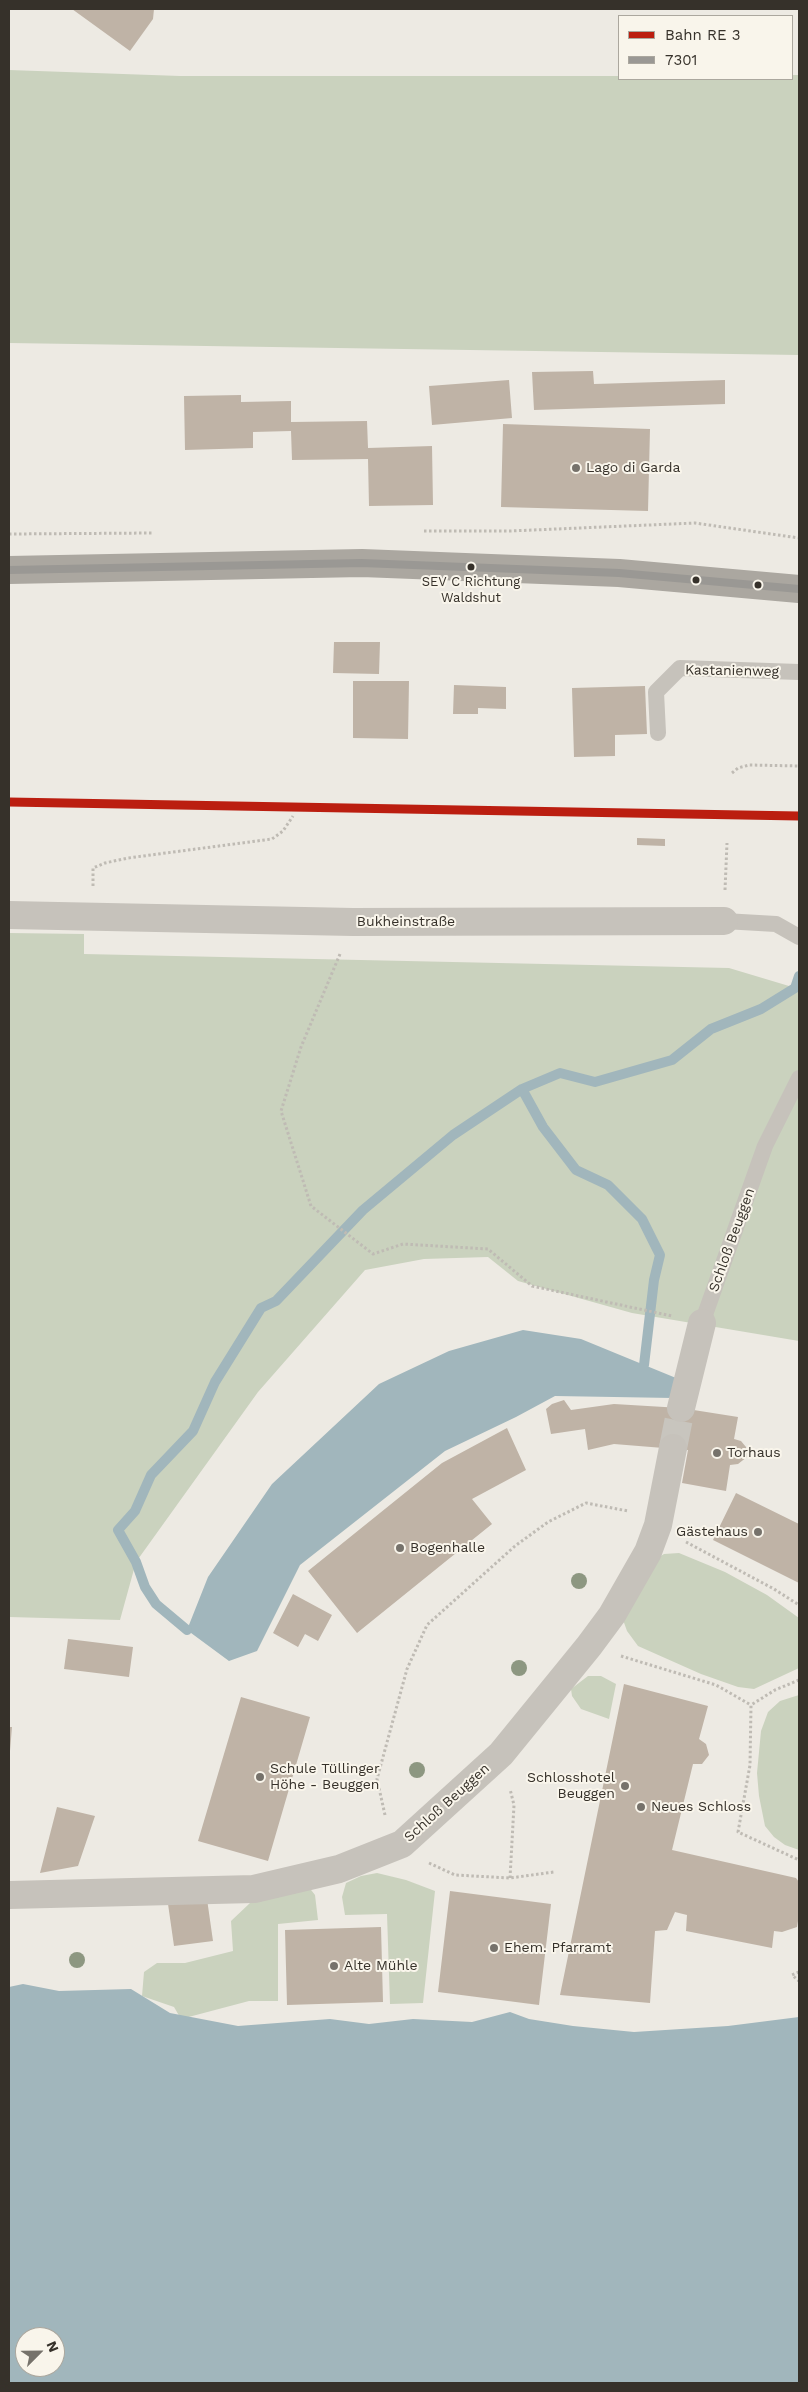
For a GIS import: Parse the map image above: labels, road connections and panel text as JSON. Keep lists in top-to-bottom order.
{
  "streets": {
    "street": ["Bukheinstraße", "Schloß Beuggen"],
    "lane": ["Kastanienweg"]
  },
  "places": [
    "Lago di Garda",
    "SEV C Richtung Waldshut",
    "Torhaus",
    "Gästehaus",
    "Bogenhalle",
    "Schule Tüllinger Höhe - Beuggen",
    "Schlosshotel Beuggen",
    "Neues Schloss",
    "Ehem. Pfarramt",
    "Alte Mühle"
  ],
  "lines": ["transit line 7301"],
  "legend": ["Bahn RE 3", "7301"],
  "north": "top right"
}
